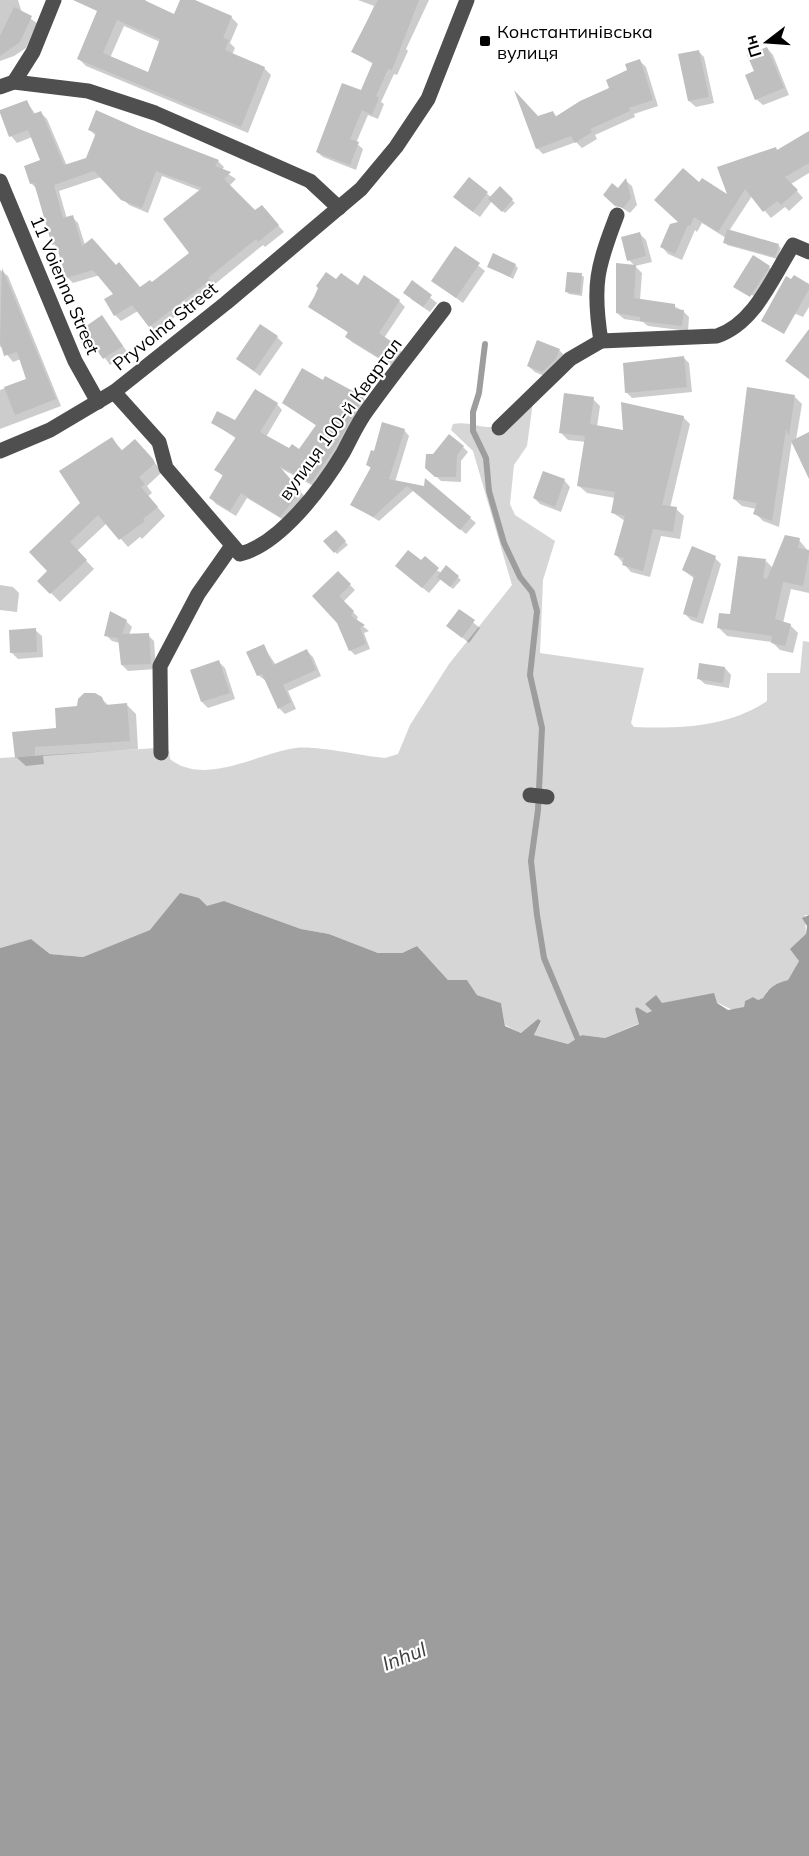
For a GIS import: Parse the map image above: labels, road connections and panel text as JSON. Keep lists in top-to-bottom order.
{
  "streets": {
    "street": ["11 Voienna Street", "Pryvolna Street", "вулиця 100-й Квартал"]
  },
  "crossings": [
    ["11 Voienna Street", "Pryvolna Street"]
  ],
  "water": ["Inhul"],
  "places": {
    "transit": ["Константинівська вулиця"]
  },
  "north": "left"
}
